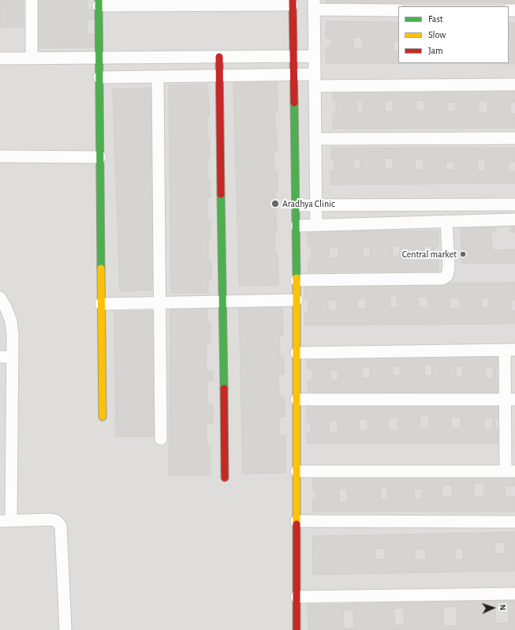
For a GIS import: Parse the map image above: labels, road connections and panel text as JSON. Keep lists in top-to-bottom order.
{
  "places": ["Aradhya Clinic", "Central market"],
  "legend": ["Fast", "Slow", "Jam"],
  "north": "right"
}
